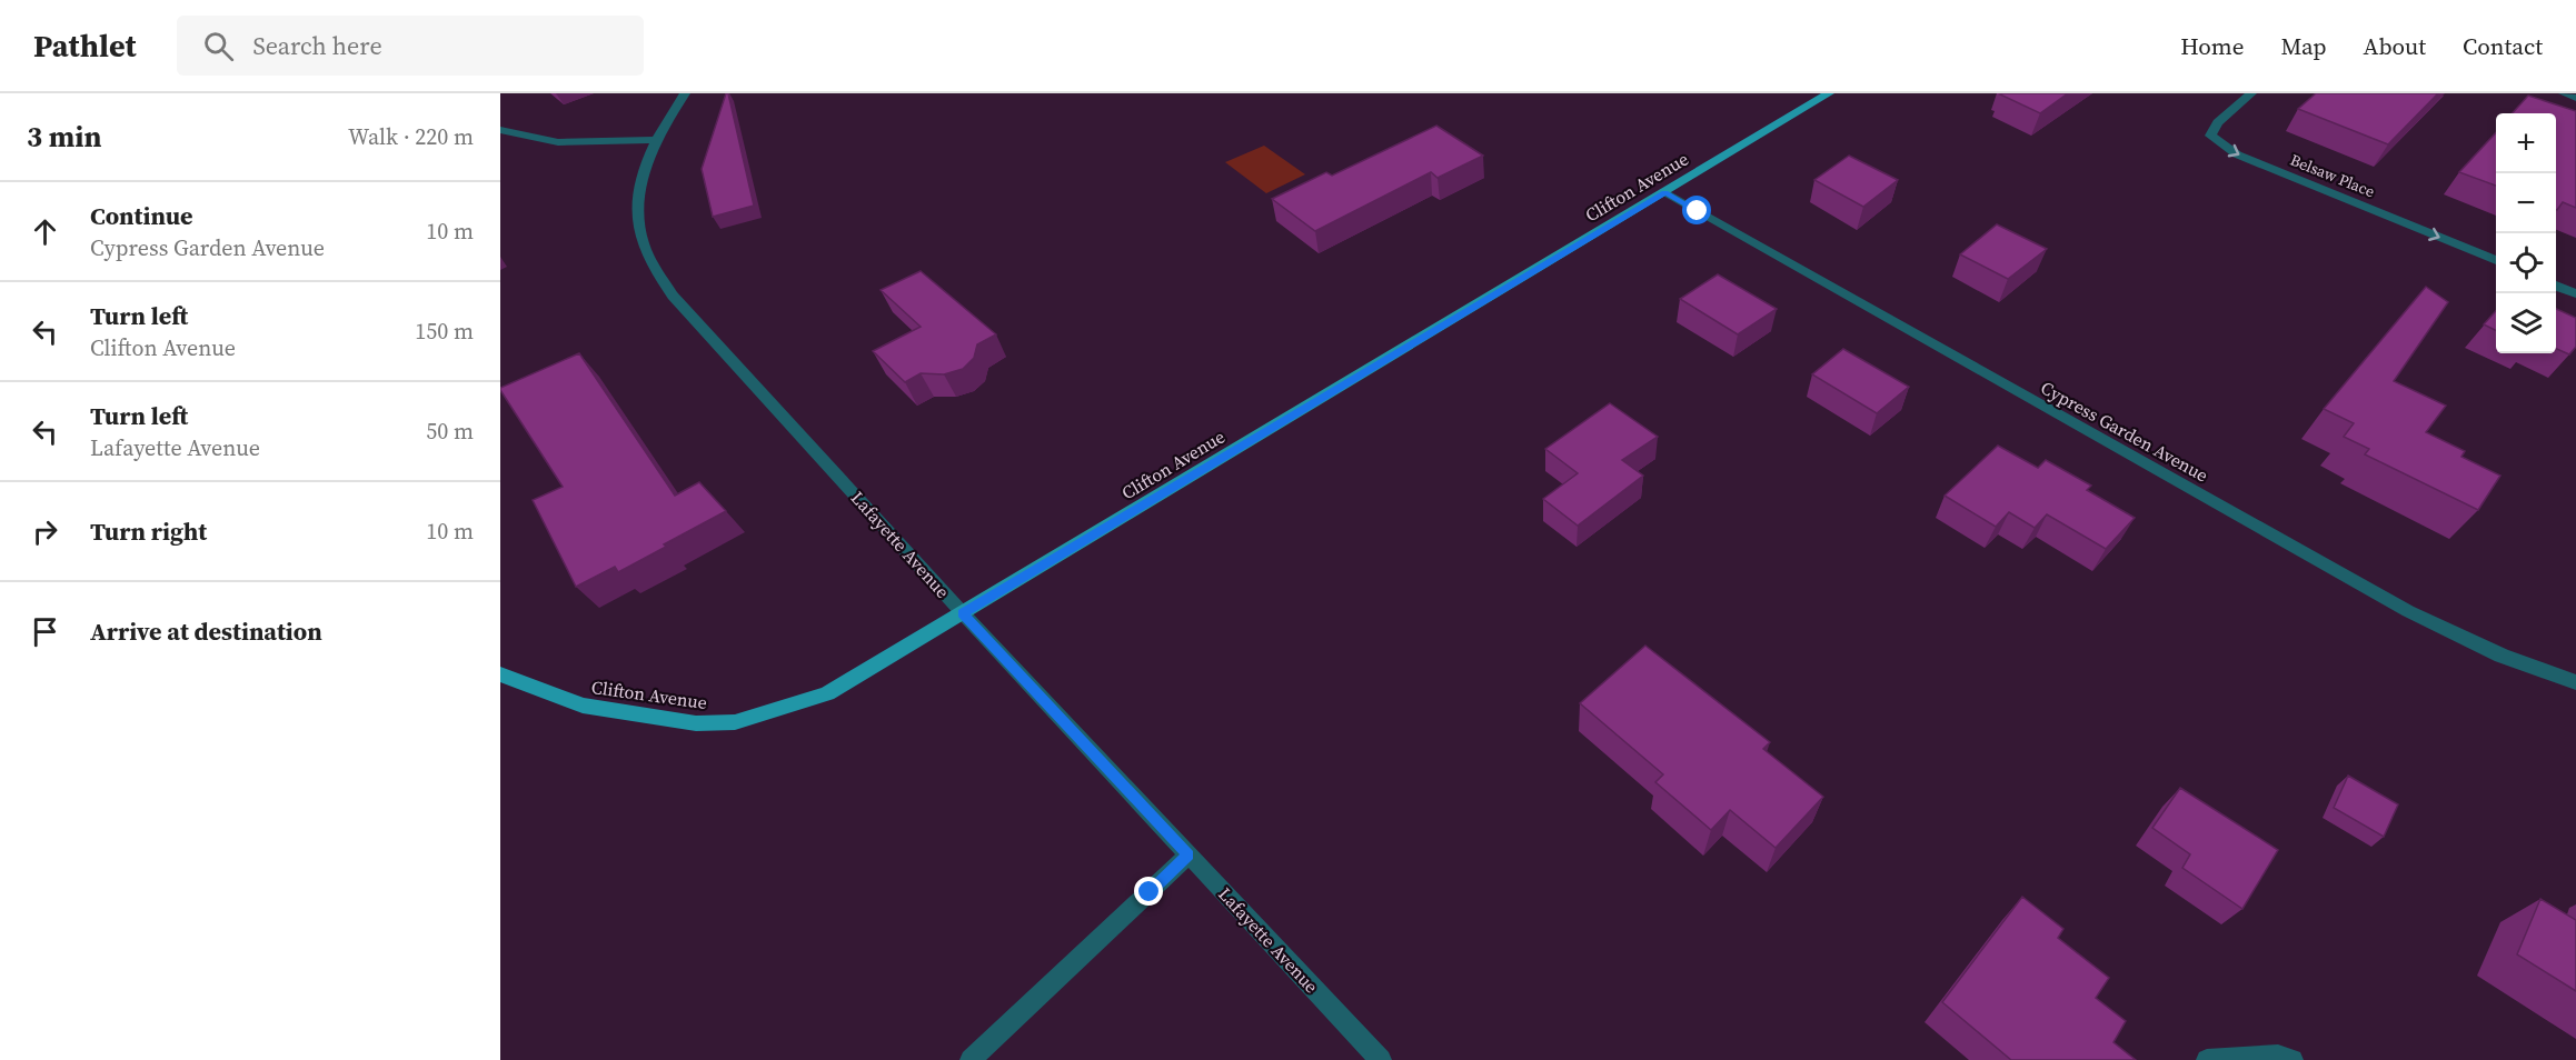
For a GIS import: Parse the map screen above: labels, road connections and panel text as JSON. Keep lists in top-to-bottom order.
{
  "streets": {
    "main road": ["Clifton Avenue"],
    "street": ["Belsaw Place", "Cypress Garden Avenue", "Lafayette Avenue"]
  },
  "crossings": [
    ["Clifton Avenue", "Cypress Garden Avenue"],
    ["Clifton Avenue", "Lafayette Avenue"]
  ],
  "page": {
    "header": "Pathlet",
    "search": "Search here",
    "nav": [
      "Home",
      "Map",
      "About",
      "Contact"
    ],
    "heading": ["3 min", "Walk · 220 m"],
    "map_buttons": ["+", "−"],
    "list": [
      ["Continue", "Cypress Garden Avenue", "10 m"],
      ["Turn left", "Clifton Avenue", "150 m"],
      ["Turn left", "Lafayette Avenue", "50 m"],
      ["Turn right", "10 m"],
      "Arrive at destination"
    ]
  }
}
